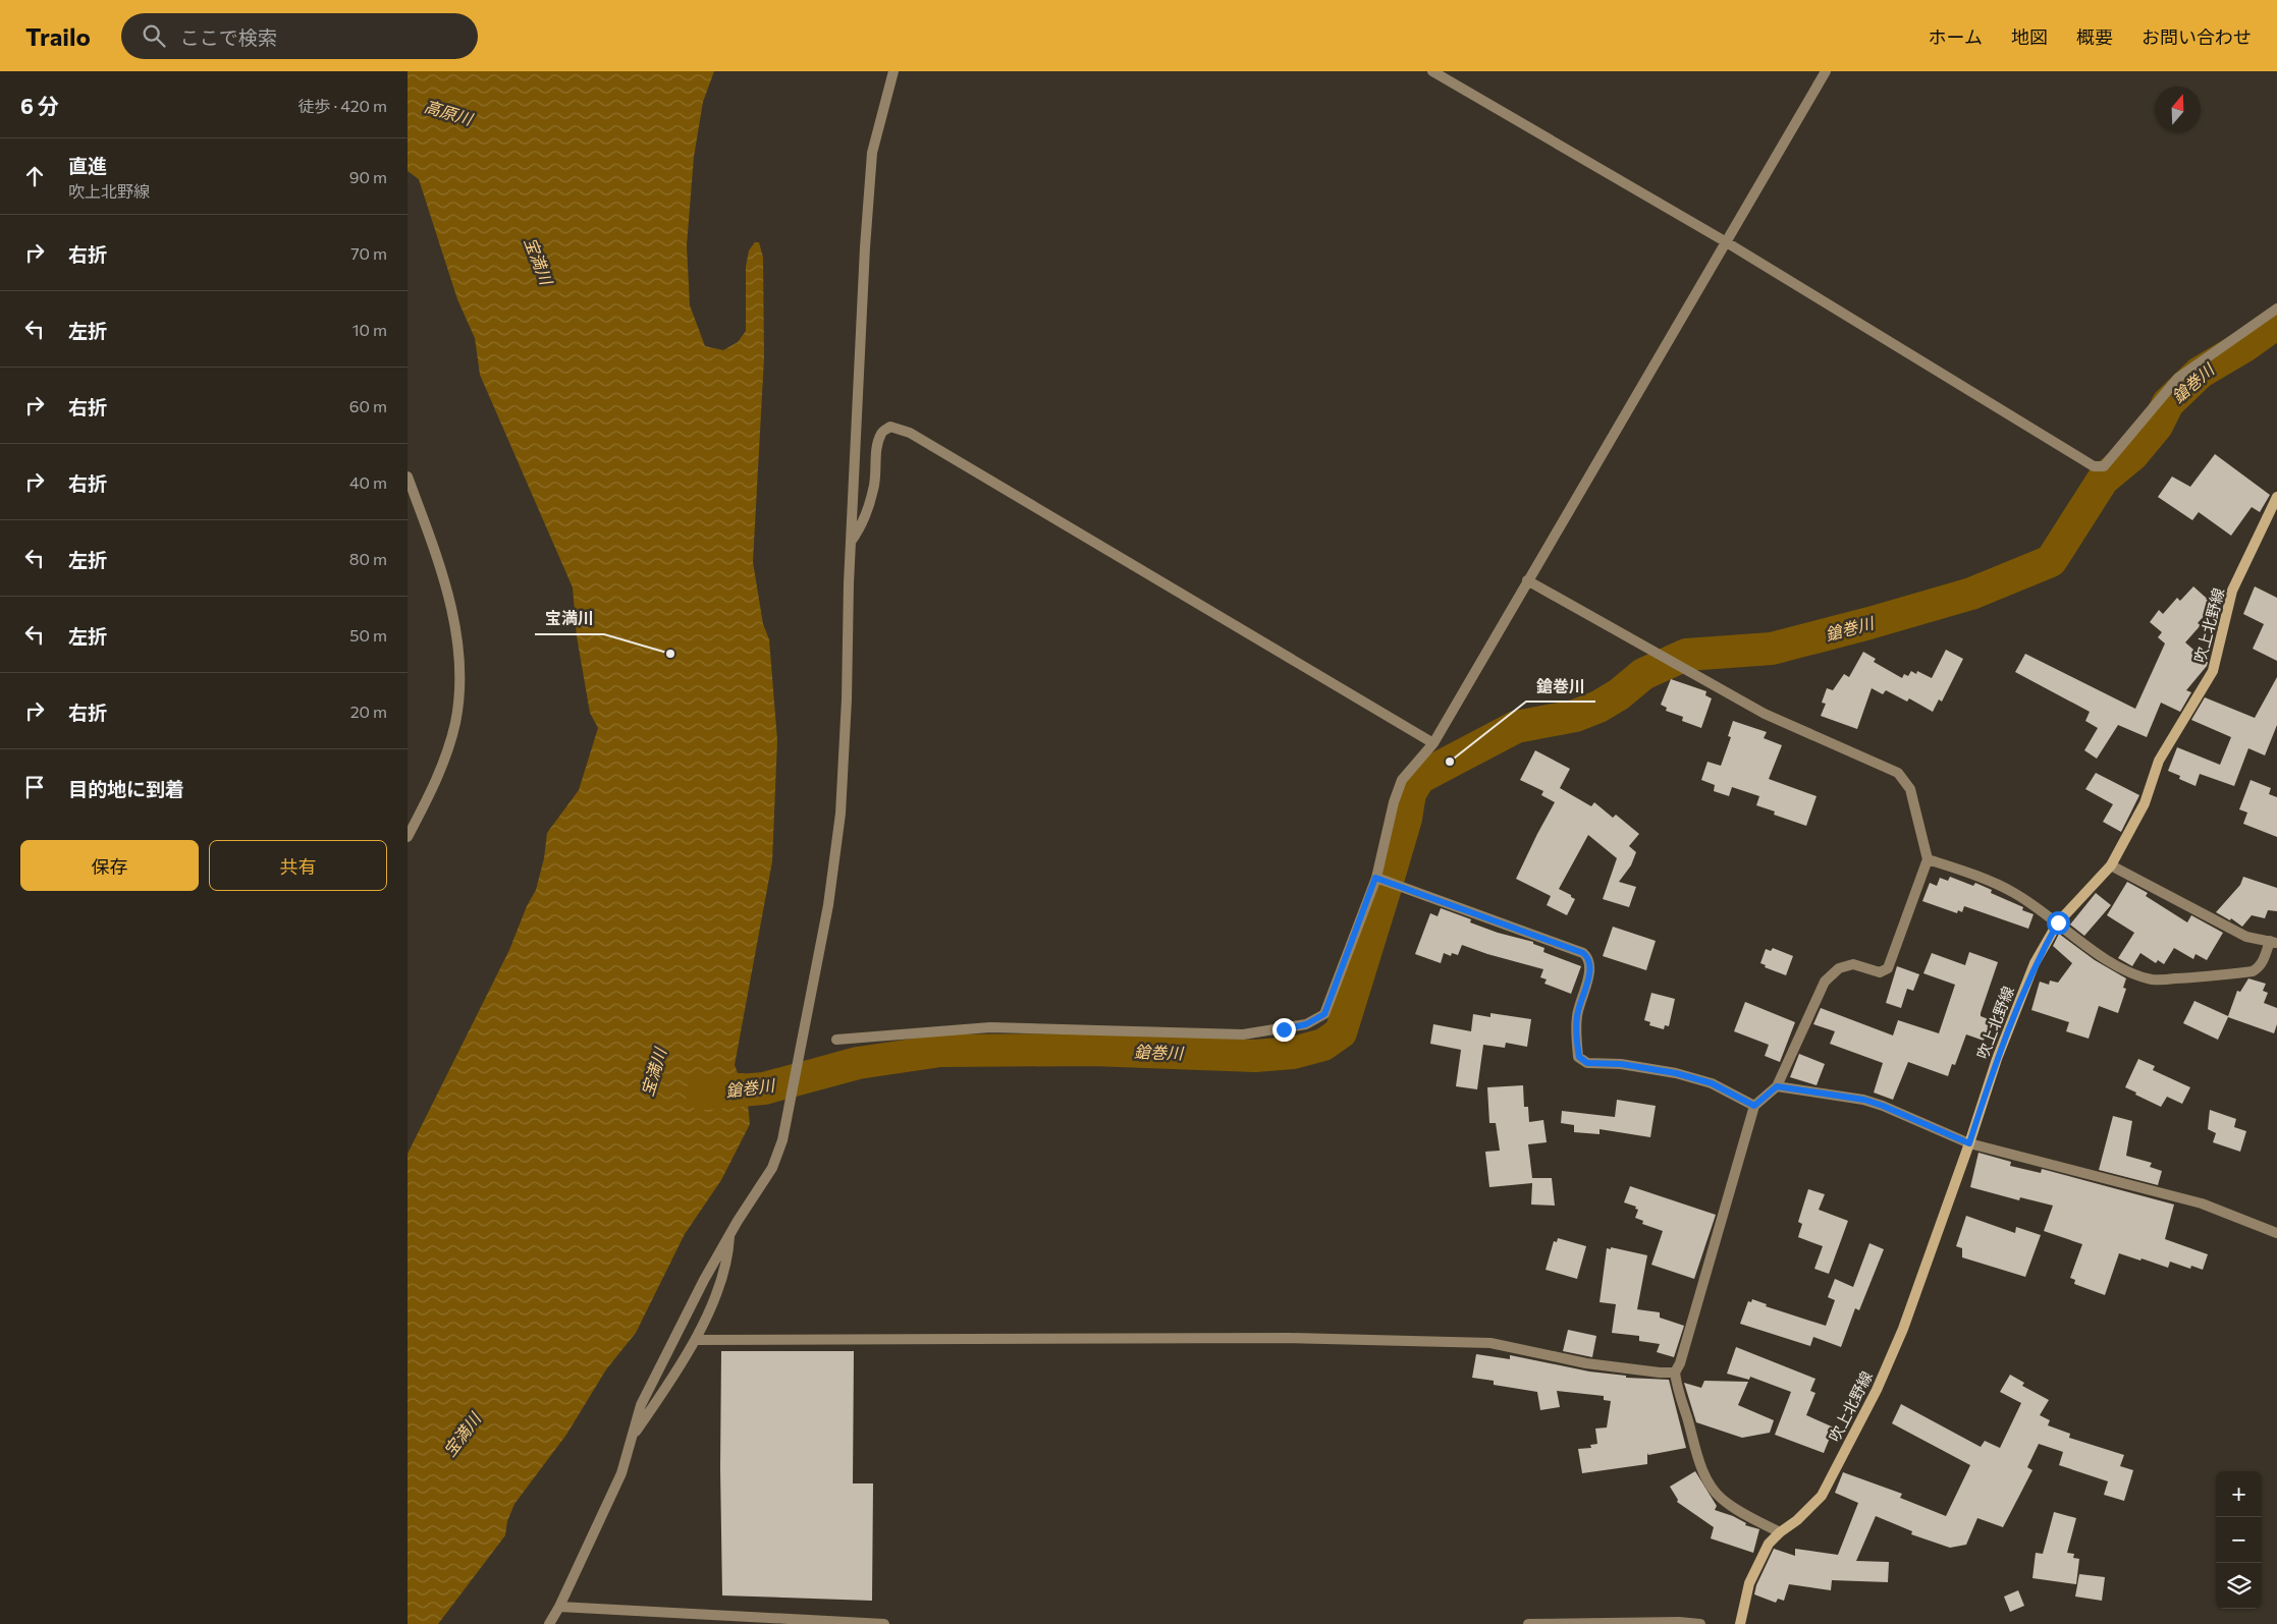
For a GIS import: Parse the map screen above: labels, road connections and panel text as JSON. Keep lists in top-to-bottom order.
{
  "streets": {
    "main road": ["吹上北野線"]
  },
  "water": ["高原川", "宝満川", "鎗巻川"],
  "places": ["宝満川", "鎗巻川"],
  "north": "top",
  "page": {
    "header": "Trailo",
    "search": "ここで検索",
    "nav": [
      "ホーム",
      "地図",
      "概要",
      "お問い合わせ"
    ],
    "heading": ["6 分", "徒歩 · 420 m"],
    "list": [
      ["直進", "吹上北野線", "90 m"],
      ["右折", "70 m"],
      ["左折", "10 m"],
      ["右折", "60 m"],
      ["右折", "40 m"],
      ["左折", "80 m"],
      ["左折", "50 m"],
      ["右折", "20 m"],
      "目的地に到着"
    ],
    "buttons": ["保存", "共有"],
    "map_buttons": ["+", "−"]
  }
}
